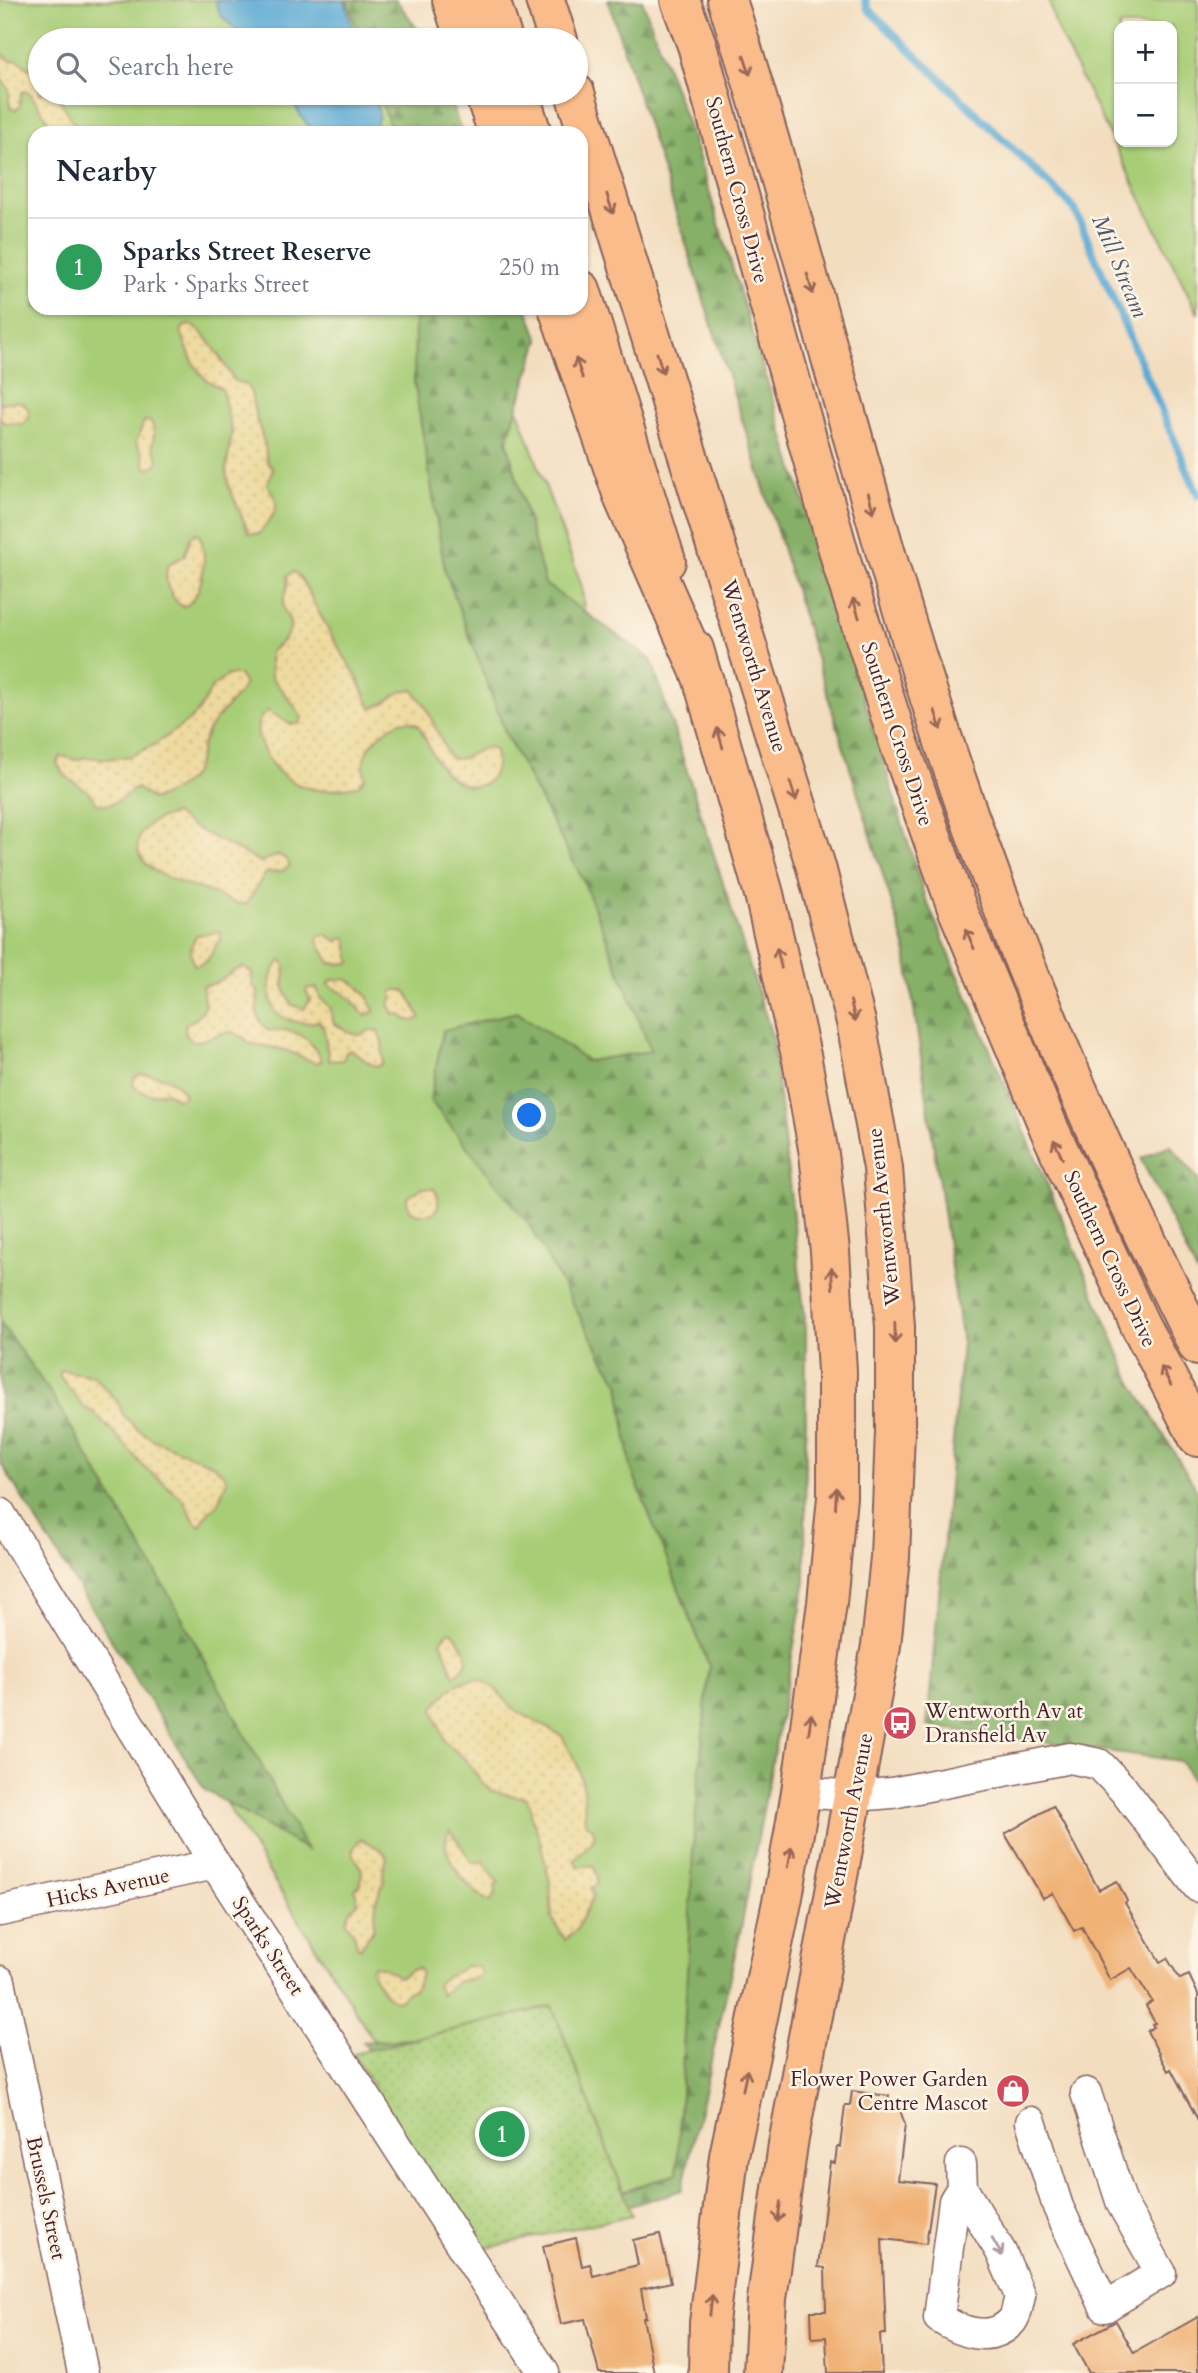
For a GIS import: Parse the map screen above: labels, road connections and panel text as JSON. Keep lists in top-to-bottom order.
{
  "streets": {
    "main road": ["Southern Cross Drive", "Wentworth Avenue"],
    "street": ["Hicks Avenue", "Sparks Street", "Brussels Street"]
  },
  "crossings": [
    ["Hicks Avenue", "Sparks Street"]
  ],
  "water": ["Mill Stream"],
  "places": {
    "bus stop": ["Wentworth Av at Dransfield Av"],
    "shop": ["Flower Power Garden Centre Mascot"]
  },
  "page": {
    "map_buttons": ["+", "−"],
    "search": "Search here",
    "heading": "Nearby",
    "list": [
      {
        "mark": "1",
        "name": "Sparks Street Reserve",
        "note": "Park · Sparks Street",
        "value": "250 m"
      }
    ],
    "pins": "1"
  }
}
